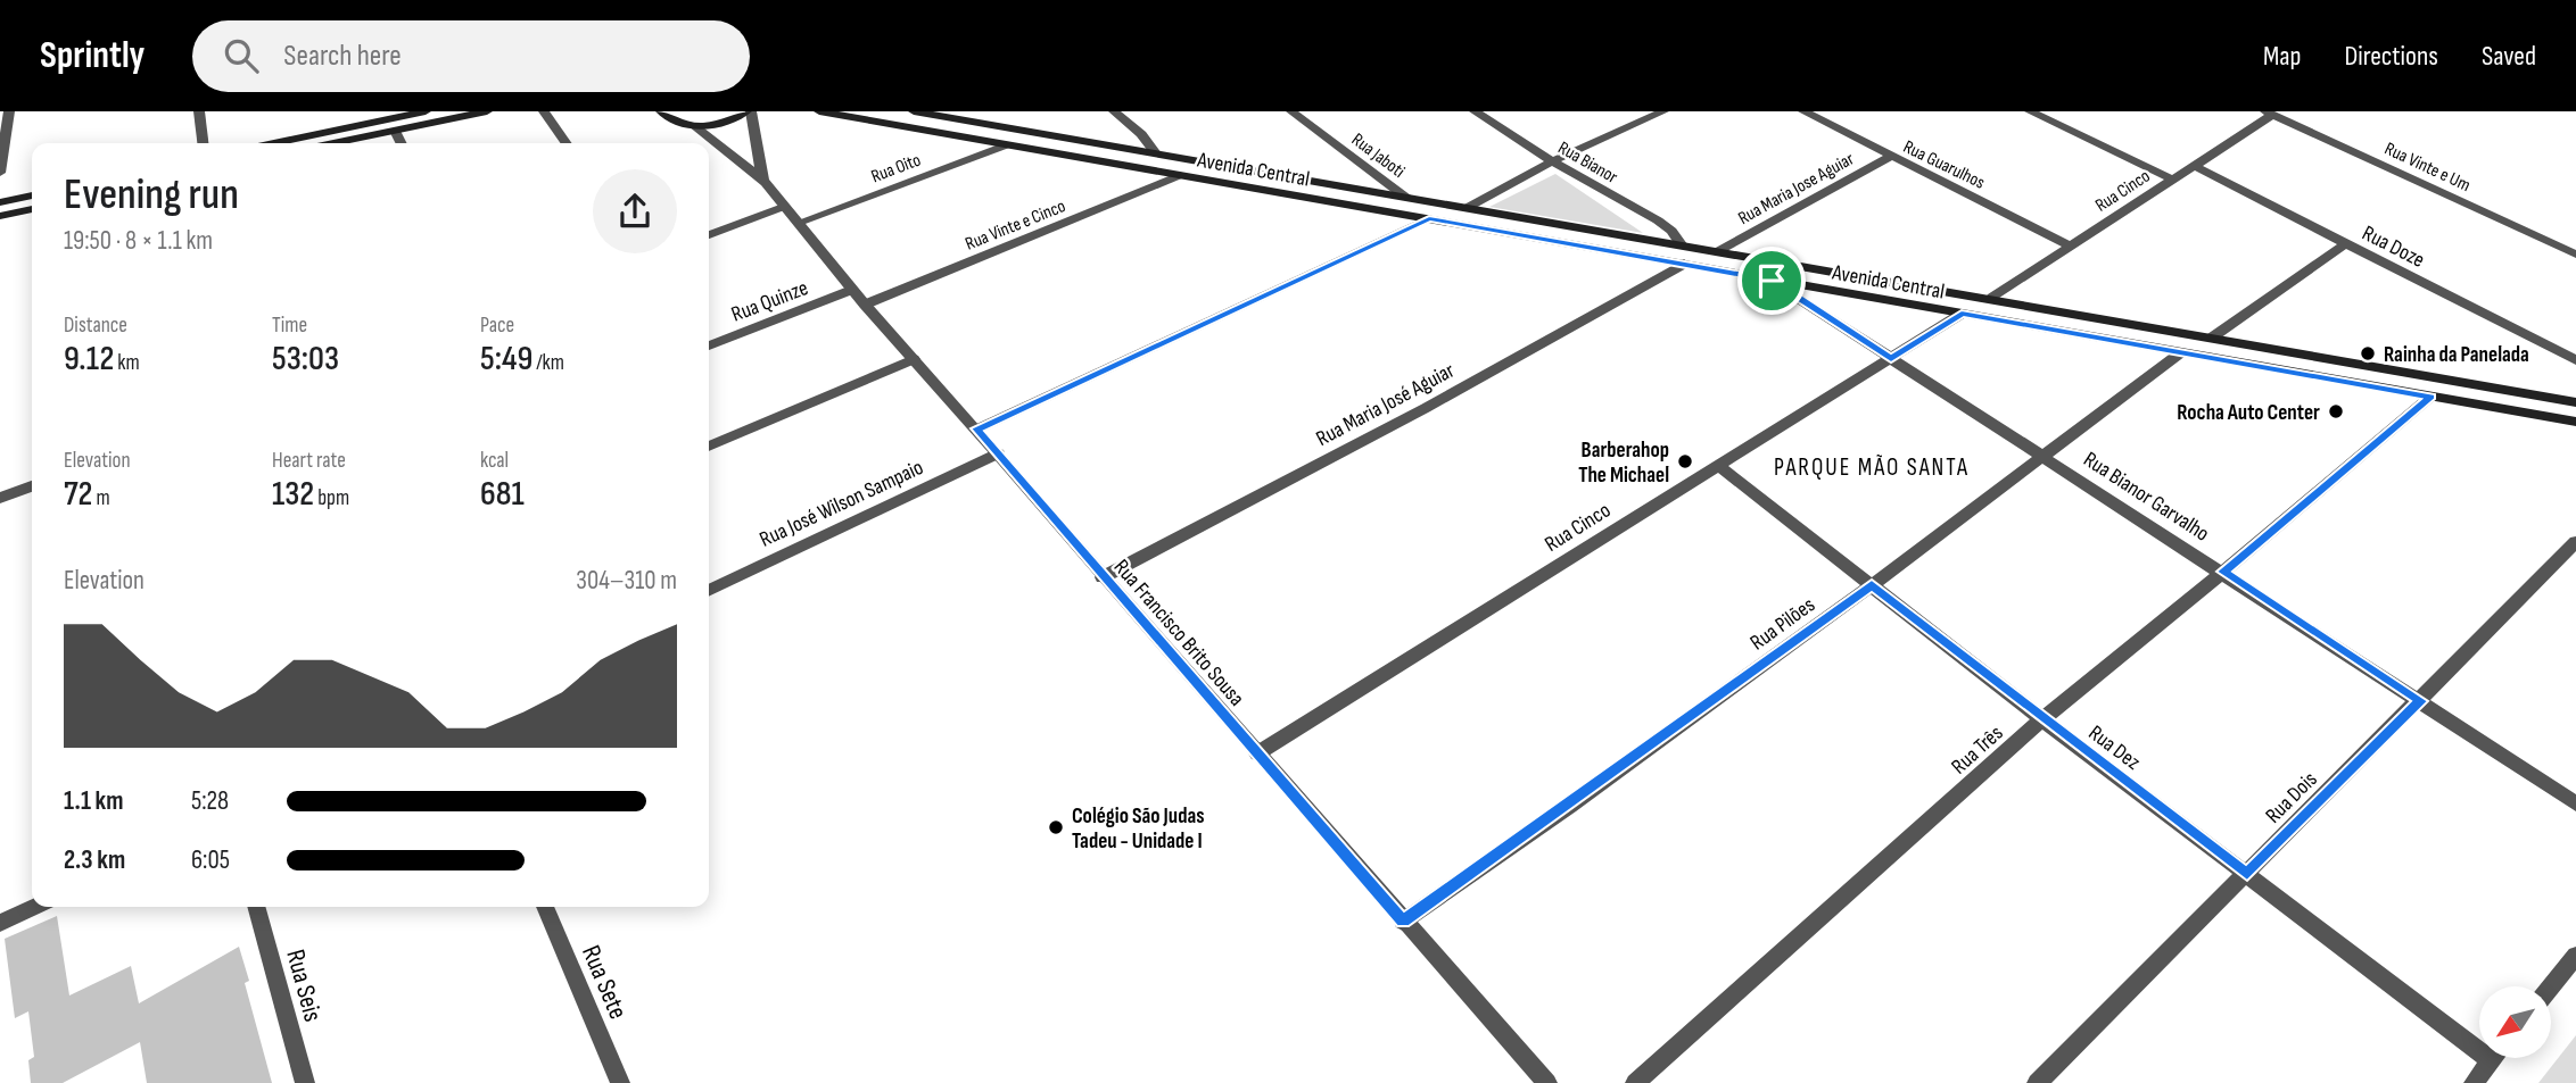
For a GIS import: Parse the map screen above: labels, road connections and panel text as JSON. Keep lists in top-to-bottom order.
{
  "streets": {
    "main road": ["Avenida Central"],
    "street": [
      "Rua Jaboti",
      "Rua Bianor",
      "Rua Guarulhos",
      "Rua Vinte e Um",
      "Rua Oito",
      "Rua Maria Jose Aguiar",
      "Rua Cinco",
      "Rua Vinte e Cinco",
      "Rua Doze",
      "Rua Quinze",
      "Rua Maria José Aguiar",
      "Rua Bianor Garvalho",
      "Rua José Wilson Sampaio",
      "Rua Pilões",
      "Rua Francisco Brito Sousa",
      "Rua Dez",
      "Rua Três",
      "Rua Dois",
      "Rua Sete",
      "Rua Seis"
    ]
  },
  "crossings": [
    ["Rua Jaboti", "Avenida Central"],
    ["Rua Bianor", "Avenida Central"],
    ["Rua Guarulhos", "Rua Maria Jose Aguiar"],
    ["Rua Guarulhos", "Rua Cinco"],
    ["Rua Vinte e Um", "Rua Cinco"],
    ["Rua Oito", "Avenida Central"],
    ["Rua Oito", "Rua Francisco Brito Sousa"],
    ["Avenida Central", "Rua Maria Jose Aguiar"],
    ["Avenida Central", "Rua Cinco"],
    ["Avenida Central", "Rua Vinte e Cinco"],
    ["Avenida Central", "Rua Maria José Aguiar"],
    ["Avenida Central", "Rua Bianor Garvalho"],
    ["Avenida Central", "Rua Pilões"],
    ["Avenida Central", "Rua Três"],
    ["Rua Cinco", "Rua Doze"],
    ["Rua Cinco", "Rua Bianor Garvalho"],
    ["Rua Cinco", "Rua Francisco Brito Sousa"],
    ["Rua Cinco", "Rua Dez"],
    ["Rua Vinte e Cinco", "Rua Francisco Brito Sousa"],
    ["Rua Quinze", "Rua Francisco Brito Sousa"],
    ["Rua Maria José Aguiar", "Rua Francisco Brito Sousa"],
    ["Rua Bianor Garvalho", "Rua Pilões"],
    ["Rua Bianor Garvalho", "Rua Três"],
    ["Rua Bianor Garvalho", "Rua Dois"],
    ["Rua José Wilson Sampaio", "Rua Francisco Brito Sousa"],
    ["Rua Pilões", "Rua Francisco Brito Sousa"],
    ["Rua Pilões", "Rua Dez"],
    ["Rua Dez", "Rua Três"],
    ["Rua Dez", "Rua Dois"]
  ],
  "districts": ["PARQUE MÃO SANTA"],
  "places": [
    "Rainha da Panelada",
    "Rocha Auto Center",
    "Barberahop The Michael",
    "Colégio São Judas Tadeu - Unidade I"
  ],
  "north": "bottom left",
  "page": {
    "header": "Sprintly",
    "search": "Search here",
    "nav": ["Map", "Directions", "Saved"],
    "heading": ["Evening run", "19:50 · 8 × 1.1 km"],
    "stats": [
      ["Distance", "9.12 km"],
      ["Time", "53:03"],
      ["Pace", "5:49 /km"],
      ["Elevation", "72 m"],
      ["Heart rate", "132 bpm"],
      ["kcal", "681"]
    ],
    "chart": ["Elevation", "304–310 m"],
    "list": [
      {
        "name": "1.1 km",
        "note": "5:28"
      },
      {
        "name": "2.3 km",
        "note": "6:05"
      }
    ]
  }
}
